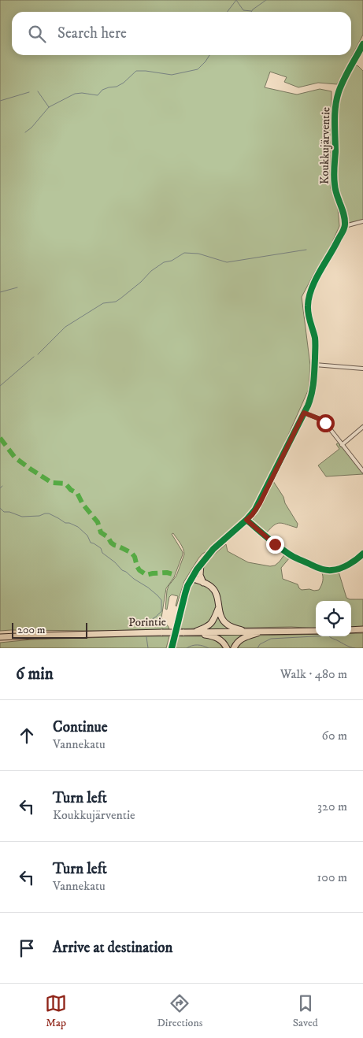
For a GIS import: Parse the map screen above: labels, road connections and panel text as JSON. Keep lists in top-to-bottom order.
{
  "streets": {
    "highway": ["Porintie"],
    "street": ["Koukkujärventie"]
  },
  "scale_bar": "200 m",
  "page": {
    "search": "Search here",
    "scale": "200 m",
    "heading": ["6 min", "Walk · 480 m"],
    "list": [
      ["Continue", "Vannekatu", "60 m"],
      ["Turn left", "Koukkujärventie", "320 m"],
      ["Turn left", "Vannekatu", "100 m"],
      "Arrive at destination"
    ],
    "nav": ["Map", "Directions", "Saved"]
  }
}
